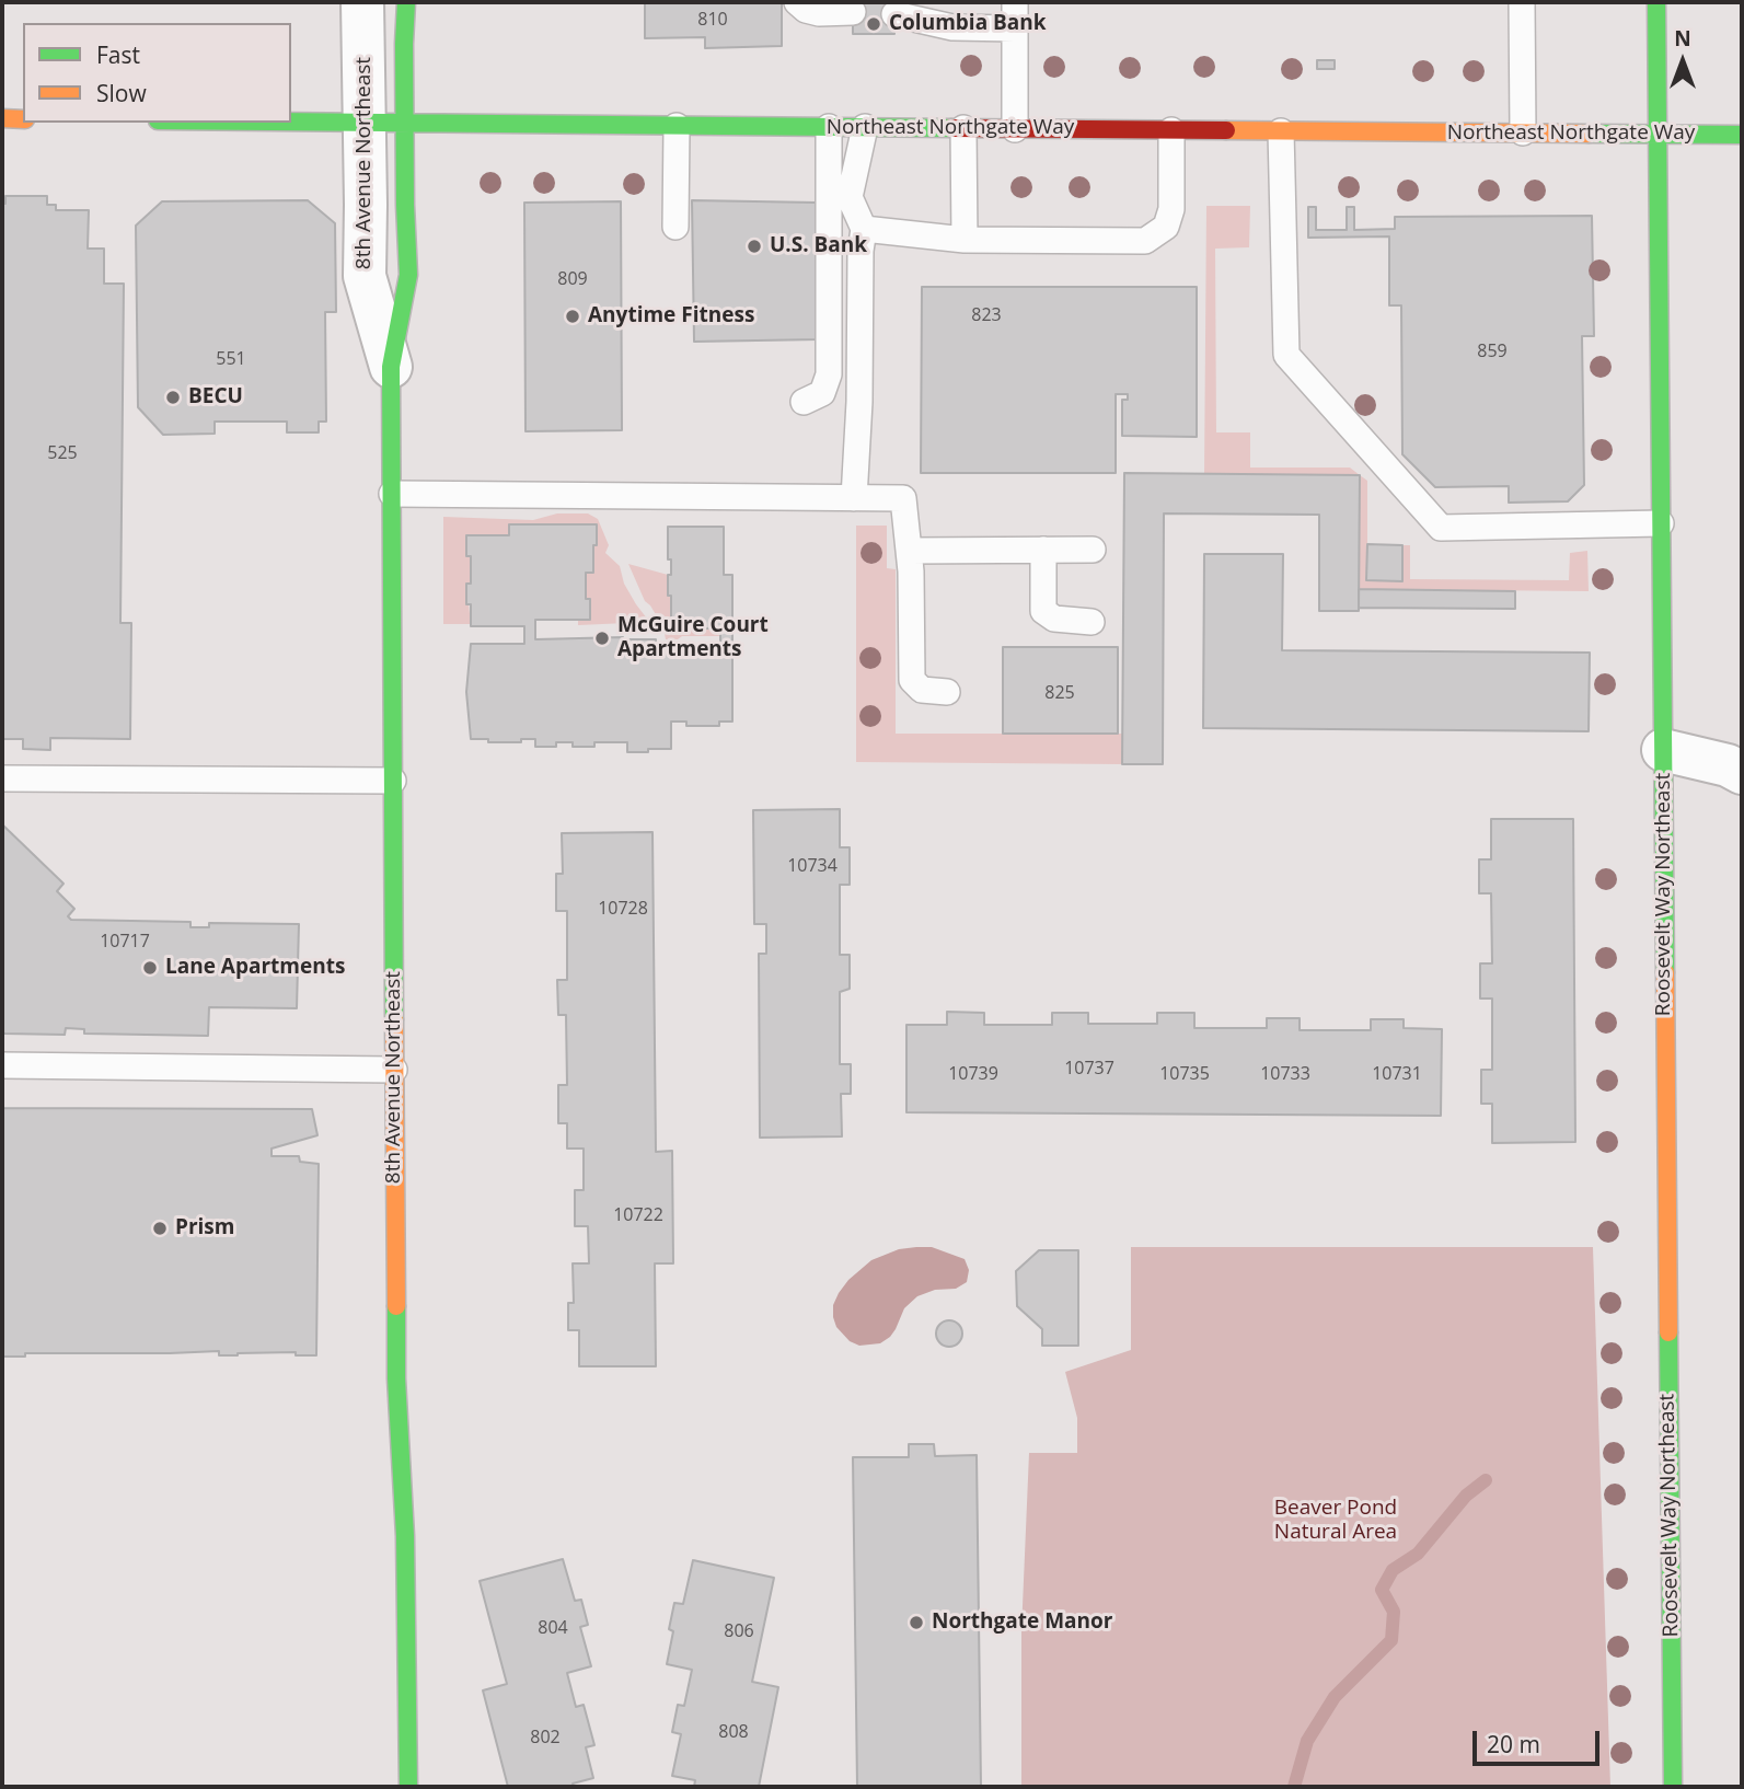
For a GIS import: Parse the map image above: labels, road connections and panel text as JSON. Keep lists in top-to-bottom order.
{
  "streets": {
    "main road": ["Northeast Northgate Way", "8th Avenue Northeast", "Roosevelt Way Northeast"]
  },
  "crossings": [
    ["Northeast Northgate Way", "8th Avenue Northeast"],
    ["Northeast Northgate Way", "Roosevelt Way Northeast"]
  ],
  "parks": ["Beaver Pond Natural Area"],
  "places": [
    "Columbia Bank",
    "U.S. Bank",
    "Anytime Fitness",
    "BECU",
    "McGuire Court Apartments",
    "Lane Apartments",
    "Prism",
    "Northgate Manor"
  ],
  "house_numbers": [
    "810",
    "809",
    "823",
    "859",
    "551",
    "525",
    "825",
    "10734",
    "10728",
    "10717",
    "10737",
    "10739",
    "10735",
    "10733",
    "10731",
    "10722",
    "804",
    "806",
    "808",
    "802"
  ],
  "legend": ["Fast", "Slow"],
  "scale_bar": "20 m",
  "north": "top"
}
